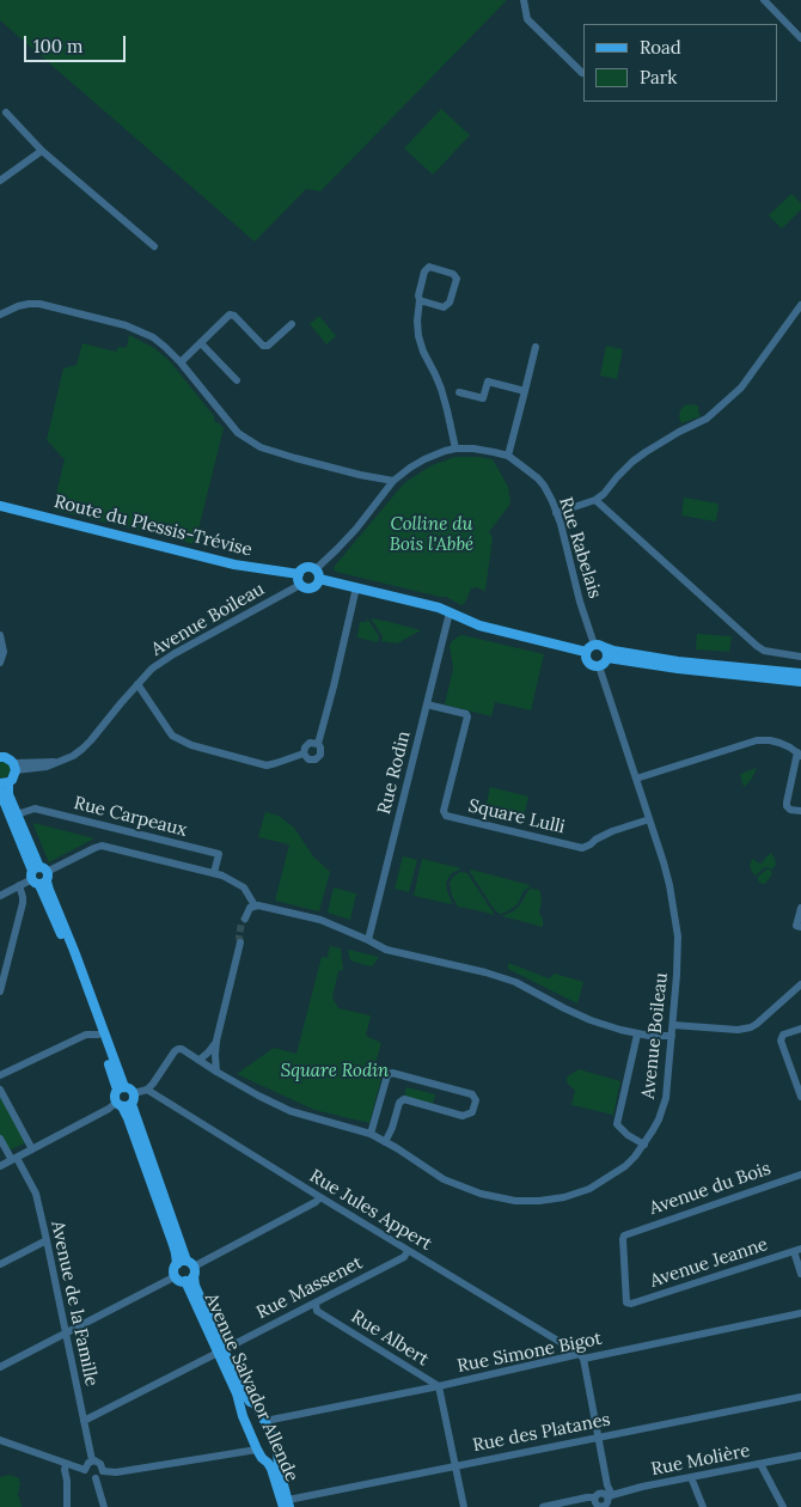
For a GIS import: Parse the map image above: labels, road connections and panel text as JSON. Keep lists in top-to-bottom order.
{
  "streets": {
    "main road": ["Route du Plessis-Trévise", "Avenue Salvador Allende"],
    "street": [
      "Rue Rabelais",
      "Avenue Boileau",
      "Rue Rodin",
      "Rue Carpeaux",
      "Square Lulli",
      "Avenue du Bois",
      "Rue Jules Appert",
      "Avenue Jeanne",
      "Rue Massenet",
      "Avenue de la Famille",
      "Rue Albert",
      "Rue Simone Bigot",
      "Rue des Platanes",
      "Rue Molière"
    ]
  },
  "crossings": [
    ["Route du Plessis-Trévise", "Rue Rabelais"],
    ["Route du Plessis-Trévise", "Avenue Boileau"],
    ["Rue Rabelais", "Avenue Boileau"],
    ["Avenue Boileau", "Square Lulli"],
    ["Avenue Boileau", "Rue Jules Appert"],
    ["Rue Rodin", "Square Lulli"],
    ["Avenue du Bois", "Avenue Jeanne"],
    ["Rue Jules Appert", "Rue Massenet"],
    ["Rue Jules Appert", "Rue Simone Bigot"],
    ["Rue Massenet", "Avenue de la Famille"],
    ["Rue Massenet", "Rue Albert"],
    ["Rue Massenet", "Avenue Salvador Allende"],
    ["Rue Albert", "Rue Simone Bigot"],
    ["Rue Albert", "Rue des Platanes"],
    ["Rue Simone Bigot", "Avenue Salvador Allende"],
    ["Avenue Salvador Allende", "Rue des Platanes"]
  ],
  "parks": ["Colline du Bois l'Abbé", "Square Rodin"],
  "legend": ["Road", "Park"],
  "scale_bar": "100 m"
}
